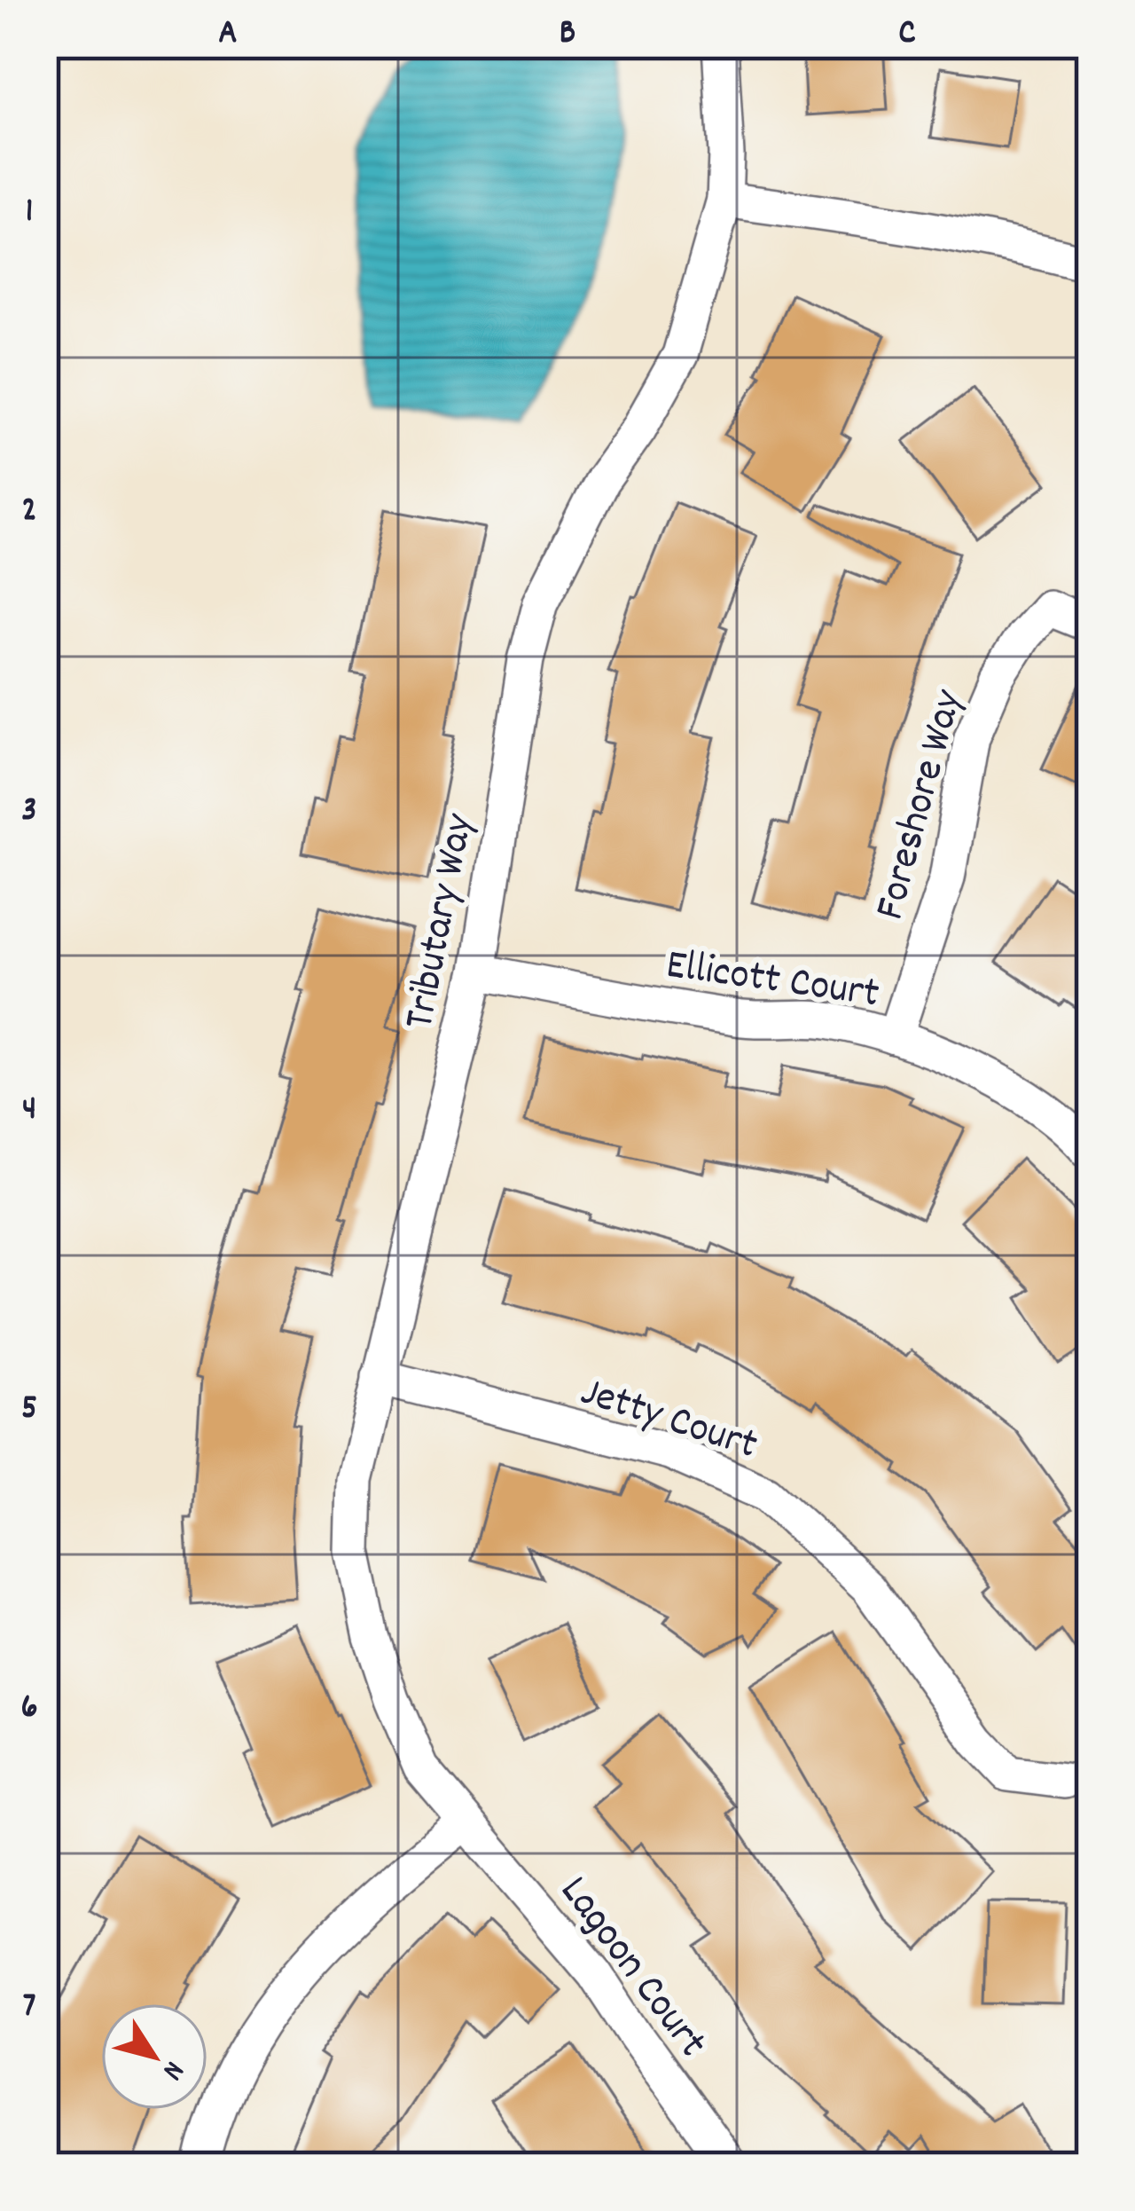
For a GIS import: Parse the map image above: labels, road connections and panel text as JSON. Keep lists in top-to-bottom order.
{
  "streets": {
    "street": [
      "Foreshore Way",
      "Tributary Way",
      "Ellicott Court",
      "Jetty Court",
      "Lagoon Court"
    ]
  },
  "crossings": [
    ["Foreshore Way", "Ellicott Court"],
    ["Tributary Way", "Ellicott Court"],
    ["Tributary Way", "Jetty Court"],
    ["Tributary Way", "Lagoon Court"]
  ],
  "north": "bottom right",
  "grid": {
    "columns": ["A", "B", "C"],
    "rows": [
      "1",
      "2",
      "3",
      "4",
      "5",
      "6",
      "7"
    ]
  }
}
